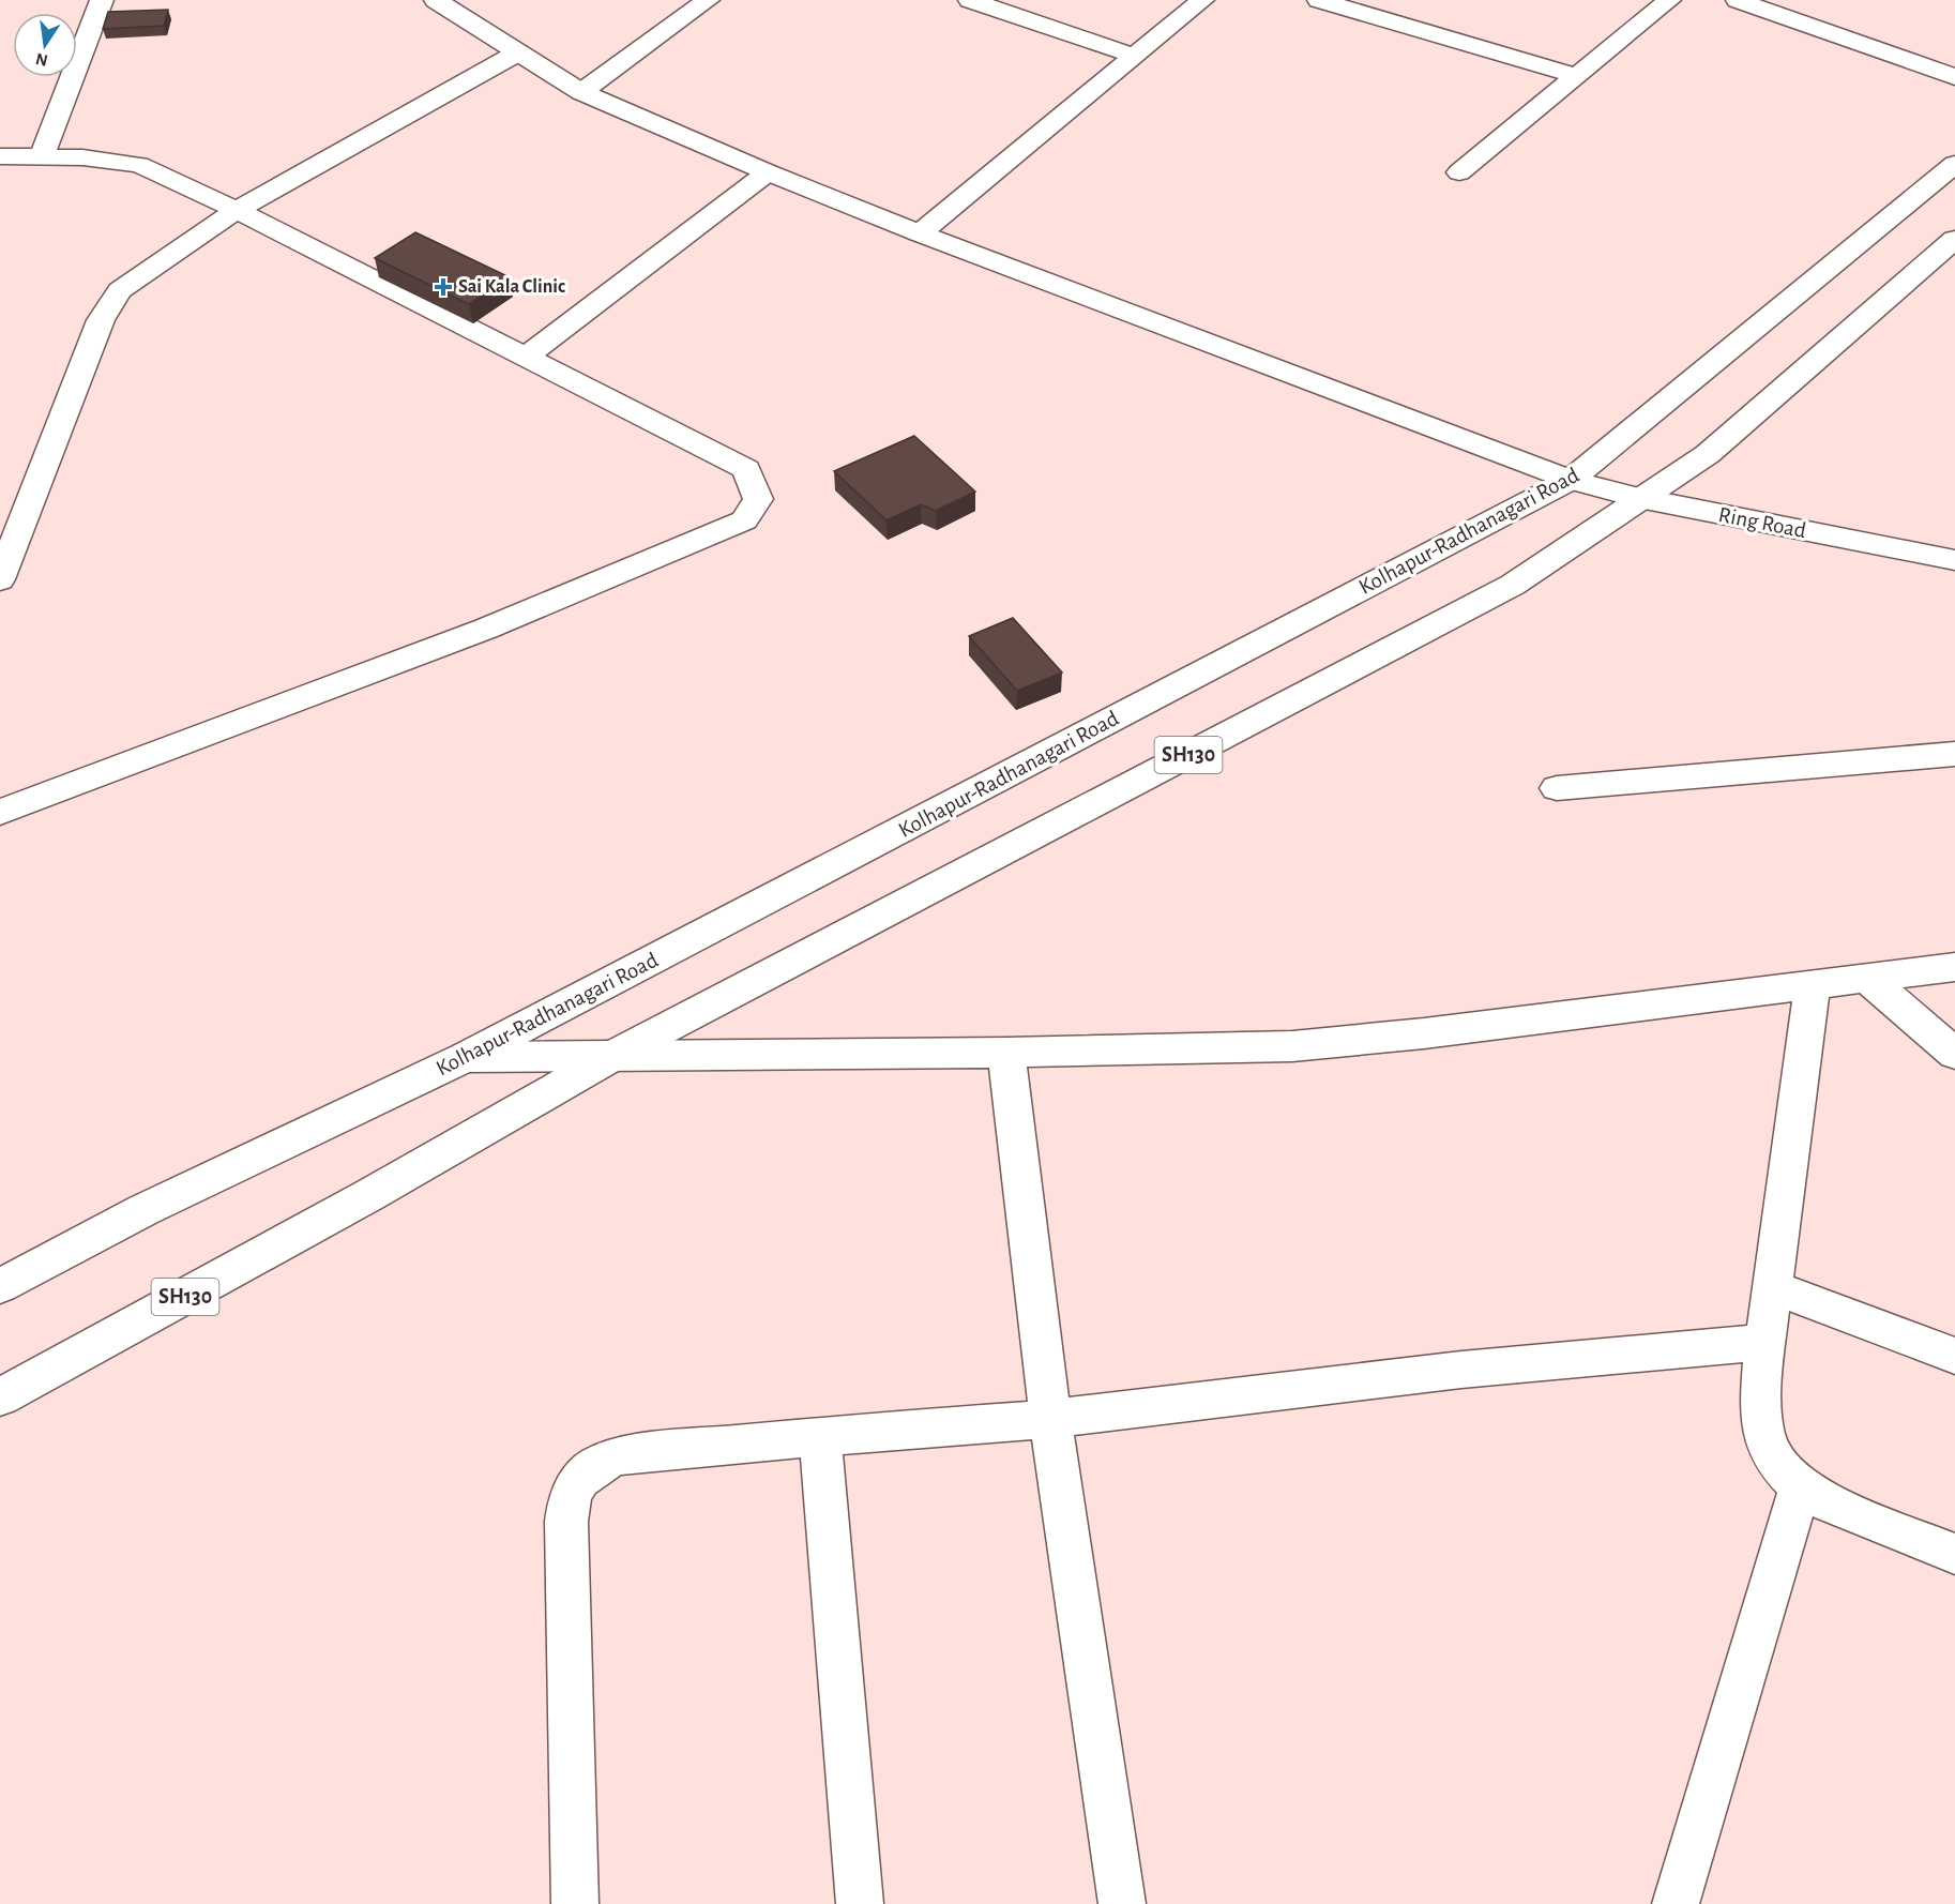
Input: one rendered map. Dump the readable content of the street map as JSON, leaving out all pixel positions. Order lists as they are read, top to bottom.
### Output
{
  "streets": {
    "street": ["Ring Road", "Kolhapur-Radhanagari Road", "SH130"]
  },
  "crossings": [
    ["Ring Road", "Kolhapur-Radhanagari Road"],
    ["Ring Road", "SH130"]
  ],
  "places": {
    "health": ["Sai Kala Clinic"]
  },
  "north": "bottom"
}
